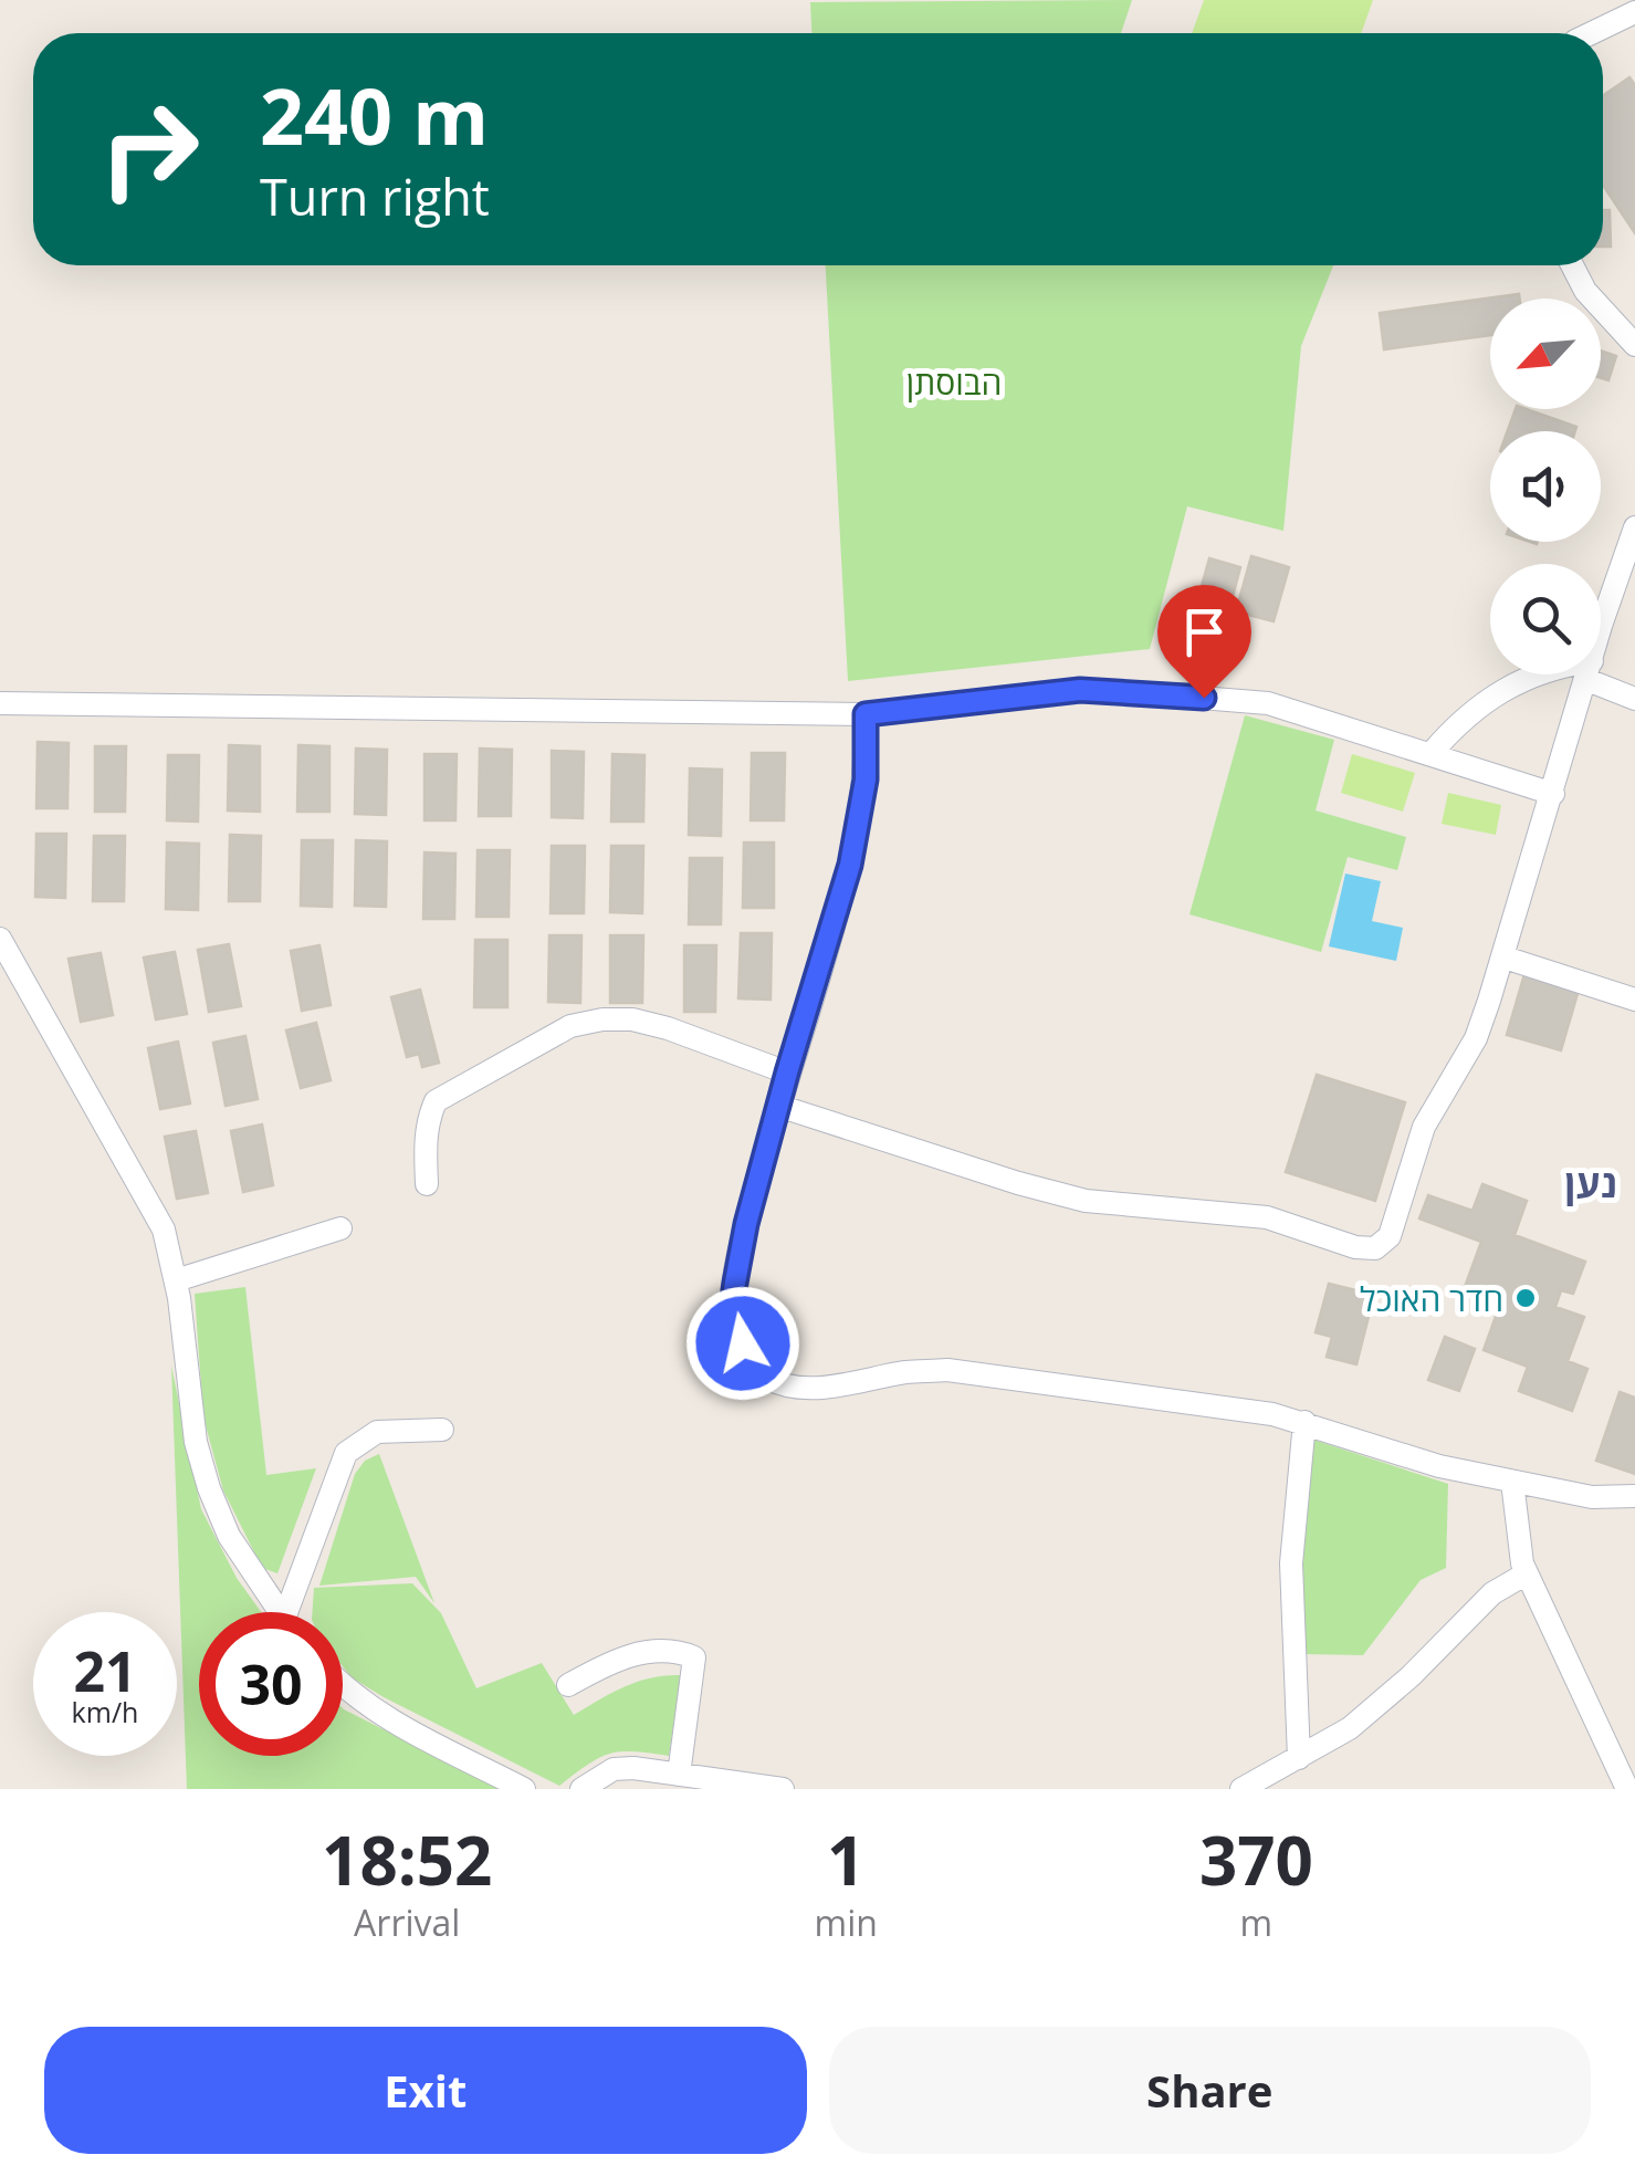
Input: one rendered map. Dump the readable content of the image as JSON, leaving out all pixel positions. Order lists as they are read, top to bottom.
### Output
{
  "districts": ["נען"],
  "parks": ["הבוסתן"],
  "places": ["חדר האוכל"],
  "north": "bottom left",
  "page": {
    "turn": ["240 m", "Turn right"],
    "speed": "21 km/h",
    "limit": "30",
    "eta": [
      "18:52",
      "Arrival",
      "1",
      "min",
      "370",
      "m"
    ],
    "buttons": ["Exit", "Share"]
  }
}
